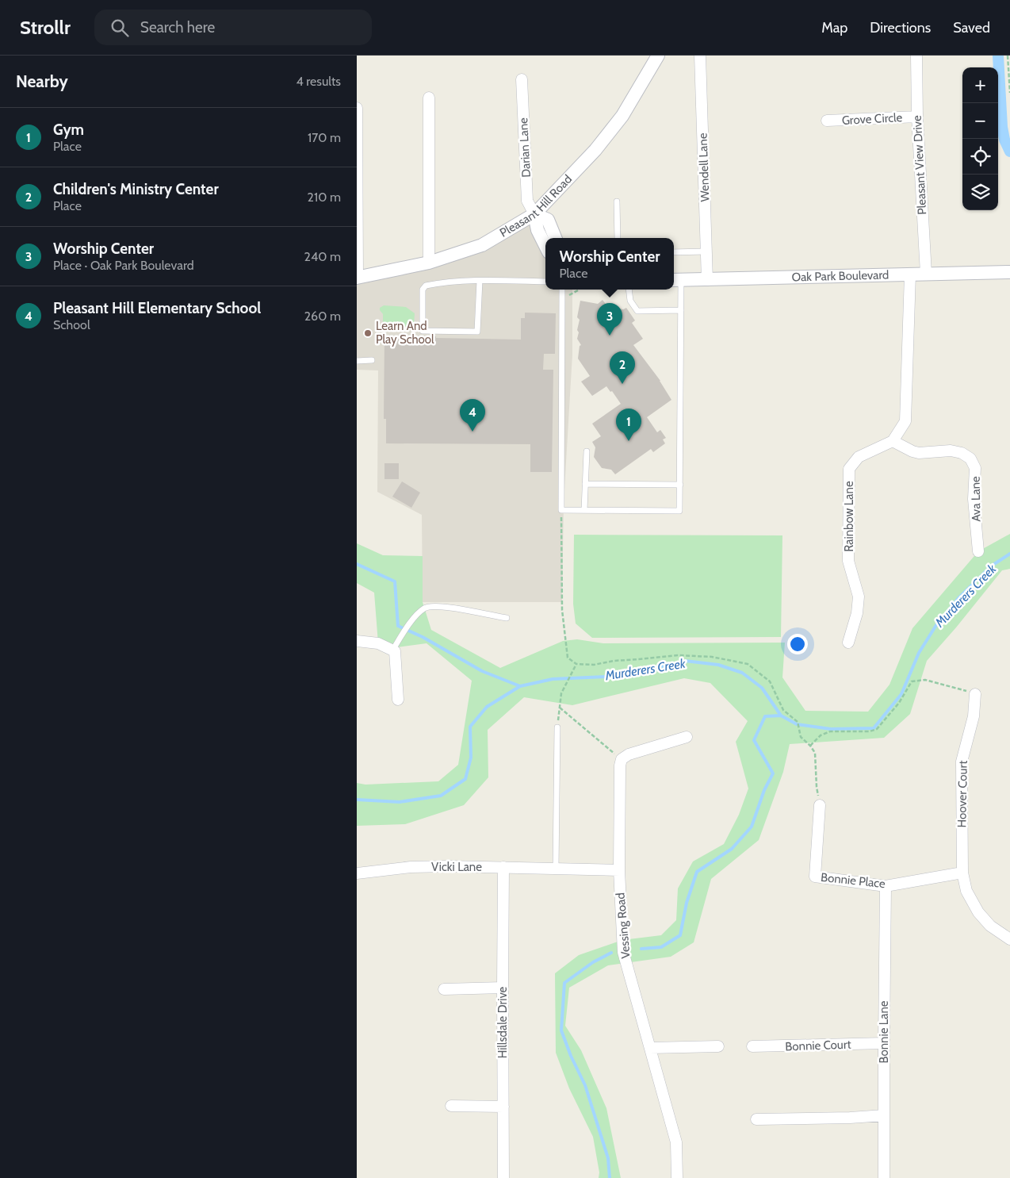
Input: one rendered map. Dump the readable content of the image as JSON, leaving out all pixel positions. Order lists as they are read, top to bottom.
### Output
{
  "streets": {
    "street": [
      "Grove Circle",
      "Darian Lane",
      "Pleasant View Drive",
      "Wendell Lane",
      "Pleasant Hill Road",
      "Oak Park Boulevard",
      "Ava Lane",
      "Rainbow Lane",
      "Hoover Court",
      "Vicki Lane",
      "Bonnie Place",
      "Vessing Road",
      "Hillsdale Drive",
      "Bonnie Lane",
      "Bonnie Court"
    ]
  },
  "crossings": [
    ["Grove Circle", "Pleasant View Drive"],
    ["Darian Lane", "Pleasant Hill Road"],
    ["Pleasant View Drive", "Oak Park Boulevard"],
    ["Wendell Lane", "Oak Park Boulevard"],
    ["Ava Lane", "Rainbow Lane"],
    ["Hoover Court", "Bonnie Place"],
    ["Vicki Lane", "Vessing Road"],
    ["Vicki Lane", "Hillsdale Drive"],
    ["Bonnie Place", "Bonnie Lane"],
    ["Bonnie Lane", "Bonnie Court"]
  ],
  "water": ["Murderers Creek"],
  "places": ["Learn And Play School"],
  "page": {
    "header": "Strollr",
    "search": "Search here",
    "nav": ["Map", "Directions", "Saved"],
    "heading": ["Nearby", "4 results"],
    "map_buttons": ["+", "−"],
    "list": [
      {
        "mark": "1",
        "name": "Gym",
        "note": "Place",
        "value": "170 m"
      },
      {
        "mark": "2",
        "name": "Children's Ministry Center",
        "note": "Place",
        "value": "210 m"
      },
      {
        "mark": "3",
        "name": "Worship Center",
        "note": "Place · Oak Park Boulevard",
        "value": "240 m"
      },
      {
        "mark": "4",
        "name": "Pleasant Hill Elementary School",
        "note": "School",
        "value": "260 m"
      }
    ],
    "popup": ["Worship Center", "Place"],
    "pins": [
      "3",
      "2",
      "4",
      "1"
    ]
  }
}
